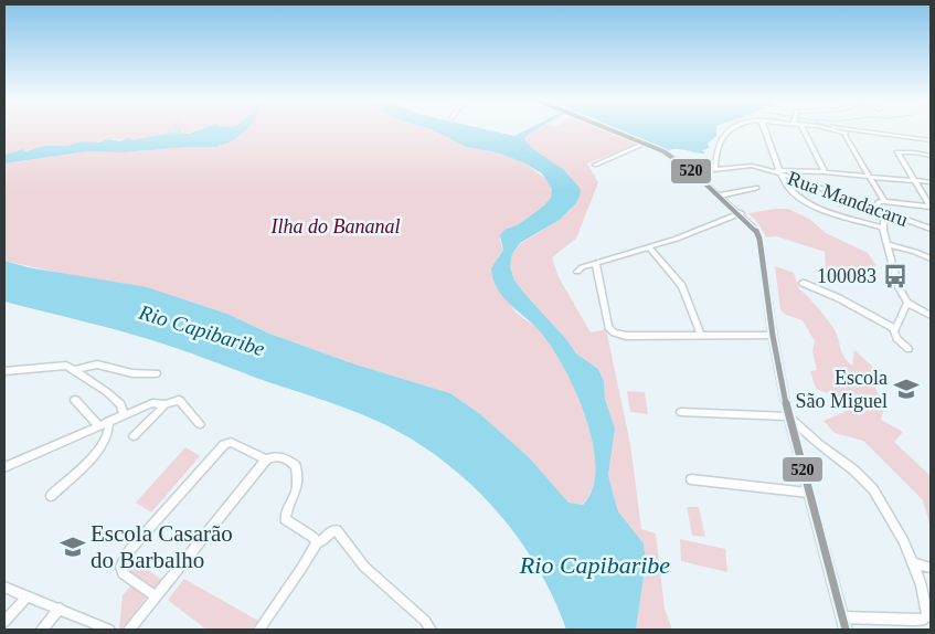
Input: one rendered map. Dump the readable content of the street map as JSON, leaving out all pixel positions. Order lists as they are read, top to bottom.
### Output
{
  "streets": {
    "street": ["Rua Mandacaru"]
  },
  "water": ["Rio Capibaribe"],
  "parks": ["Ilha do Bananal"],
  "places": {
    "bus stop": ["100083"],
    "school or university": ["Escola São Miguel", "Escola Casarão do Barbalho"]
  },
  "lines": ["transit line 520"]
}
